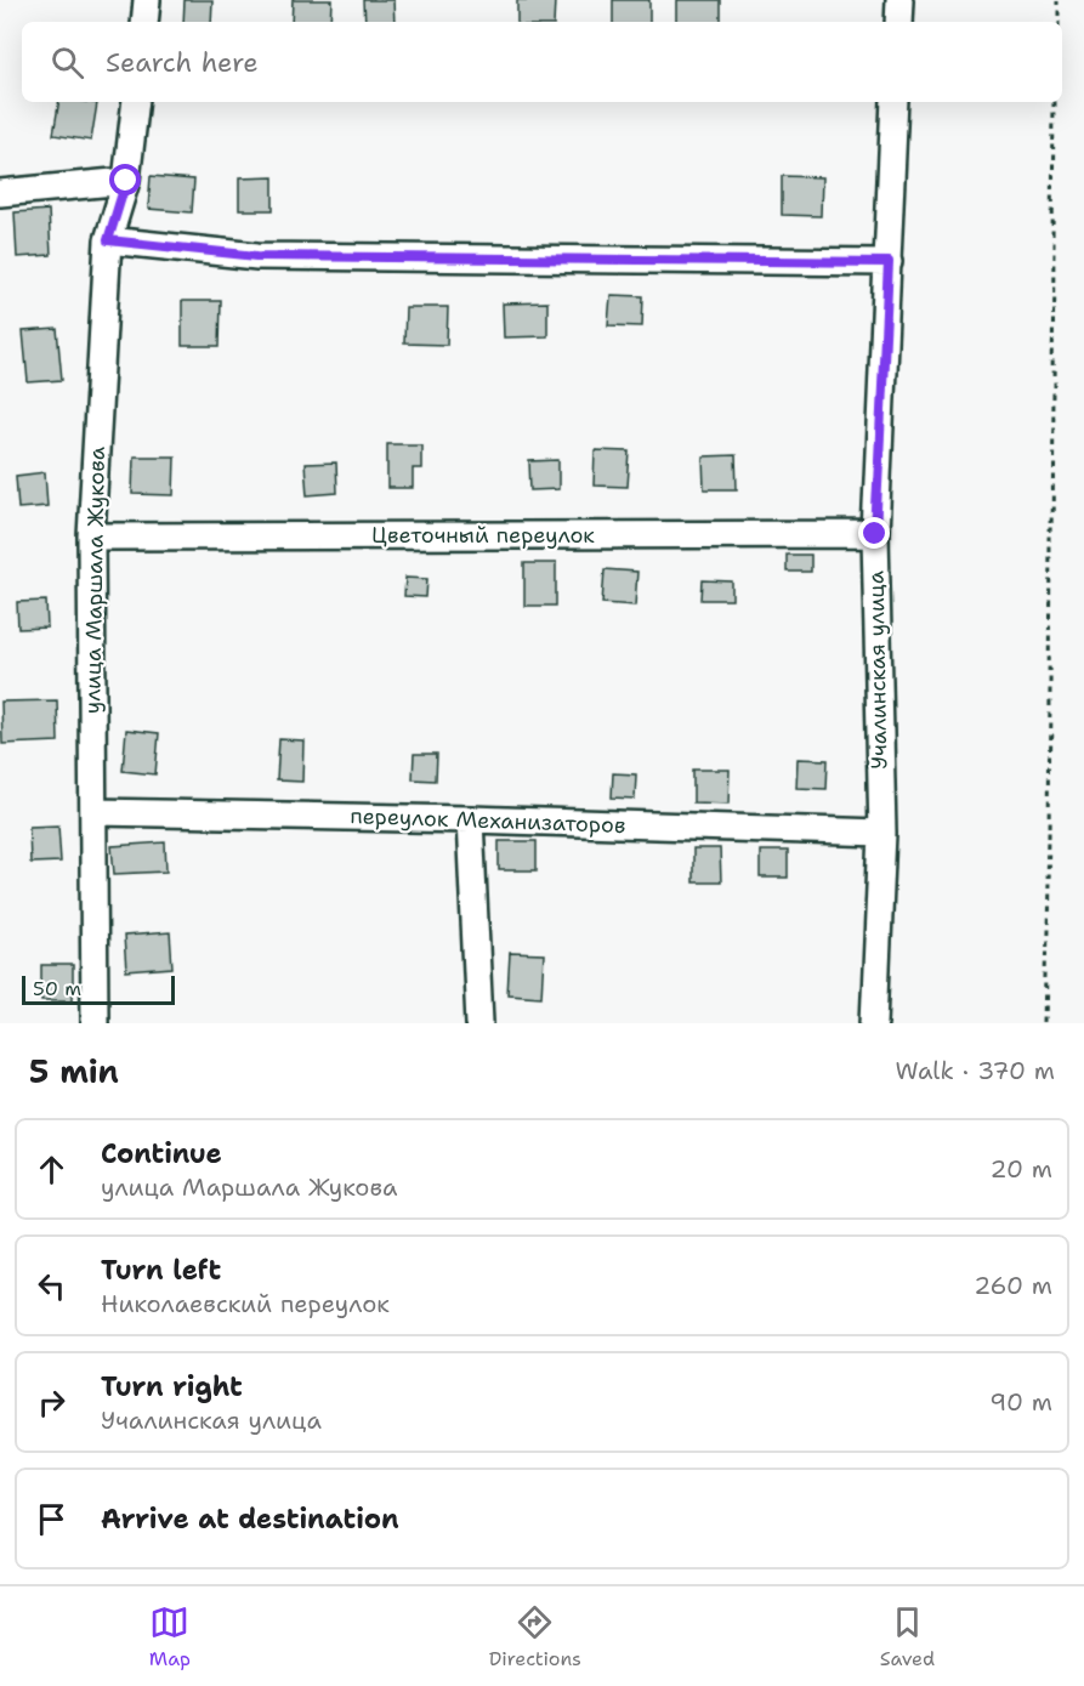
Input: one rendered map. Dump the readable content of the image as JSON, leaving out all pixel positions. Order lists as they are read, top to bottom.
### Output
{
  "streets": {
    "street": [
      "Цветочный переулок",
      "улица Маршала Жукова",
      "Учалинская улица",
      "переулок Механизаторов"
    ]
  },
  "crossings": [
    ["Цветочный переулок", "улица Маршала Жукова"],
    ["Цветочный переулок", "Учалинская улица"],
    ["улица Маршала Жукова", "переулок Механизаторов"],
    ["Учалинская улица", "переулок Механизаторов"]
  ],
  "scale_bar": "50 m",
  "page": {
    "search": "Search here",
    "scale": "50 m",
    "heading": ["5 min", "Walk · 370 m"],
    "list": [
      ["Continue", "улица Маршала Жукова", "20 m"],
      ["Turn left", "Николаевский переулок", "260 m"],
      ["Turn right", "Учалинская улица", "90 m"],
      "Arrive at destination"
    ],
    "nav": ["Map", "Directions", "Saved"]
  }
}
